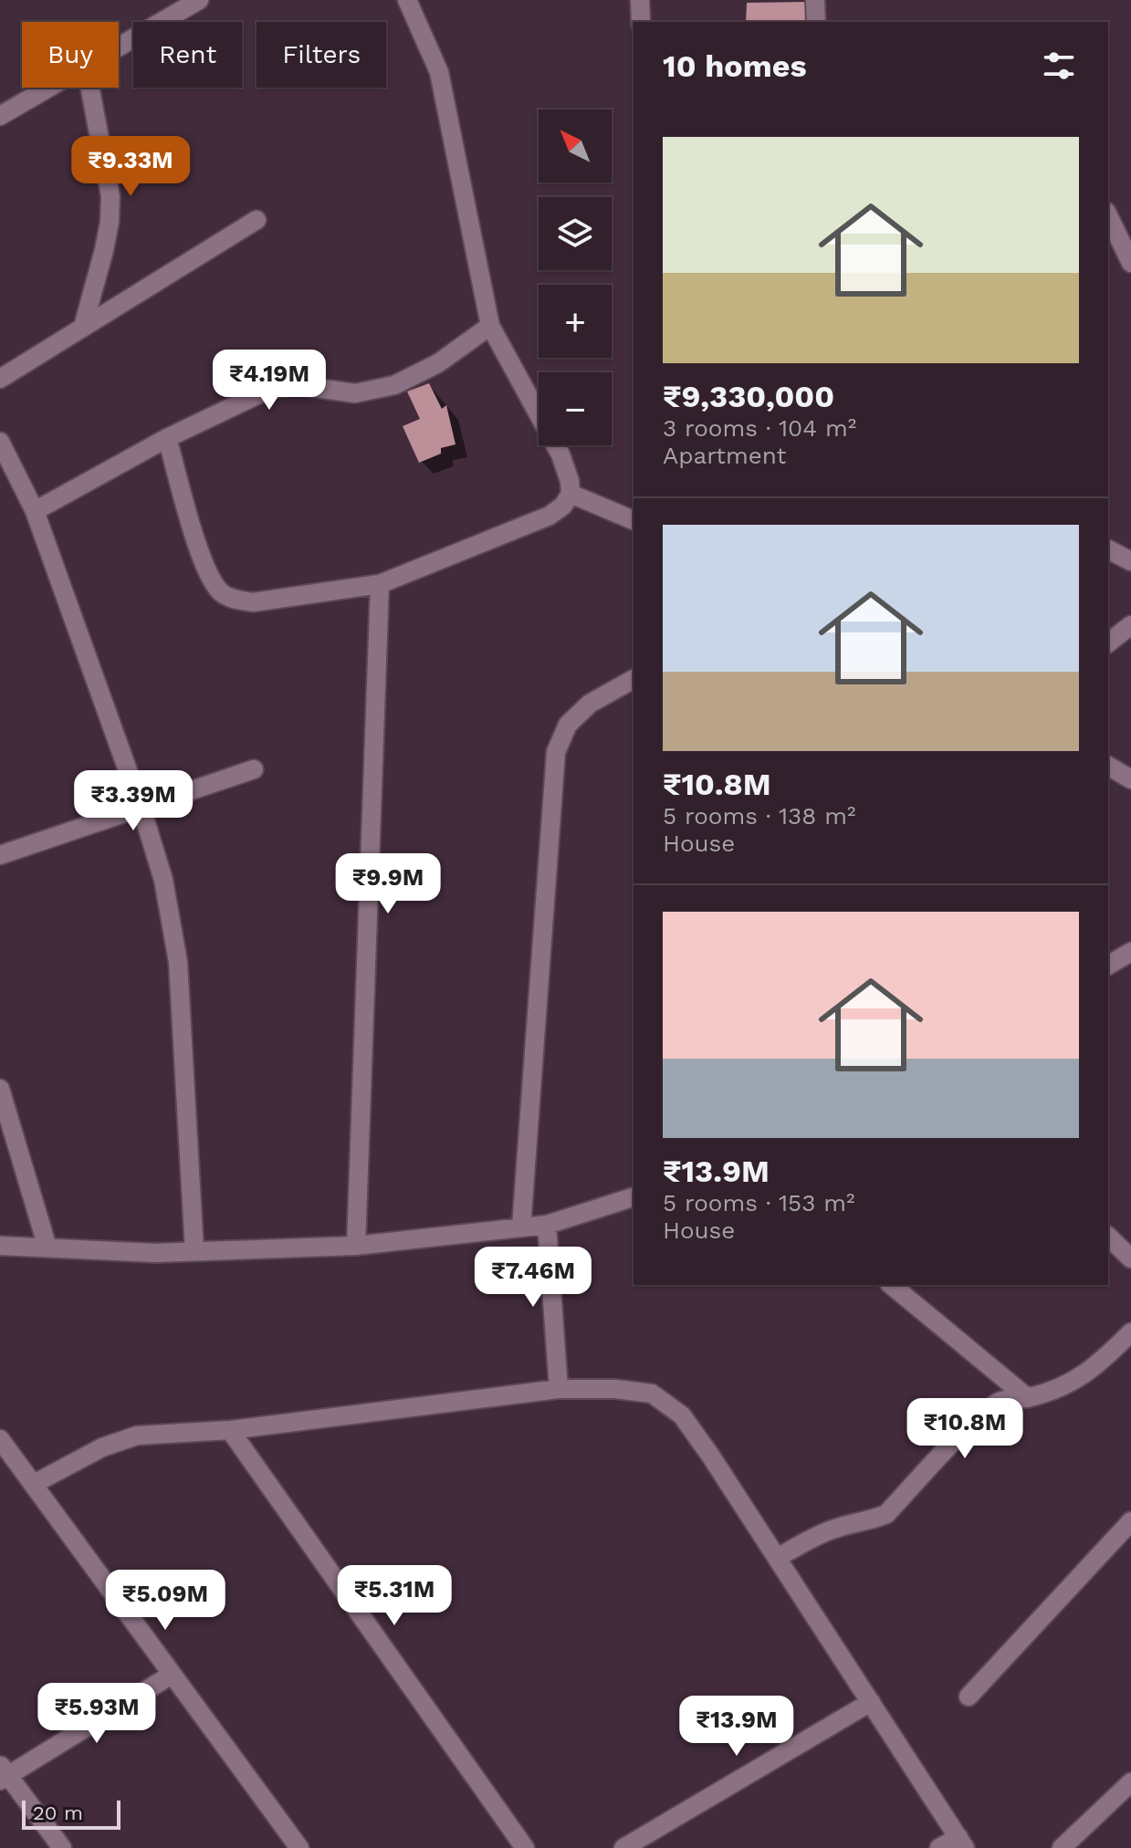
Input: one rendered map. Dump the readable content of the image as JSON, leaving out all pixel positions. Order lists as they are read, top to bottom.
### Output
{
  "scale_bar": "20 m",
  "north": "top left",
  "page": {
    "chip": ["Buy", "Rent", "Filters"],
    "heading": "10 homes",
    "map_buttons": ["+", "−"],
    "list": [
      {
        "name": "₹9,330,000",
        "note": "3 rooms · 104 m² · Apartment"
      },
      {
        "name": "₹10.8M",
        "note": "5 rooms · 138 m² · House"
      },
      {
        "name": "₹13.9M",
        "note": "5 rooms · 153 m² · House"
      }
    ],
    "price": [
      "₹9.33M",
      "₹4.19M",
      "₹3.39M",
      "₹9.9M",
      "₹7.46M",
      "₹10.8M",
      "₹5.31M",
      "₹5.09M",
      "₹5.93M",
      "₹13.9M"
    ],
    "scale": "20 m"
  }
}
